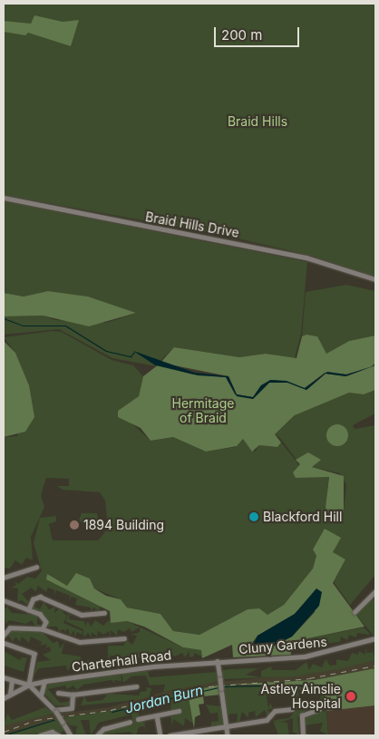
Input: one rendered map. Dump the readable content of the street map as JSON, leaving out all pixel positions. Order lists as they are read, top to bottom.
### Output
{
  "streets": {
    "street": ["Braid Hills Drive", "Cluny Gardens", "Charterhall Road"]
  },
  "crossings": [
    ["Cluny Gardens", "Charterhall Road"]
  ],
  "water": ["Jordan Burn"],
  "parks": ["Braid Hills", "Hermitage of Braid"],
  "places": ["Blackford Hill", "1894 Building", "Astley Ainslie Hospital"],
  "scale_bar": "200 m"
}
